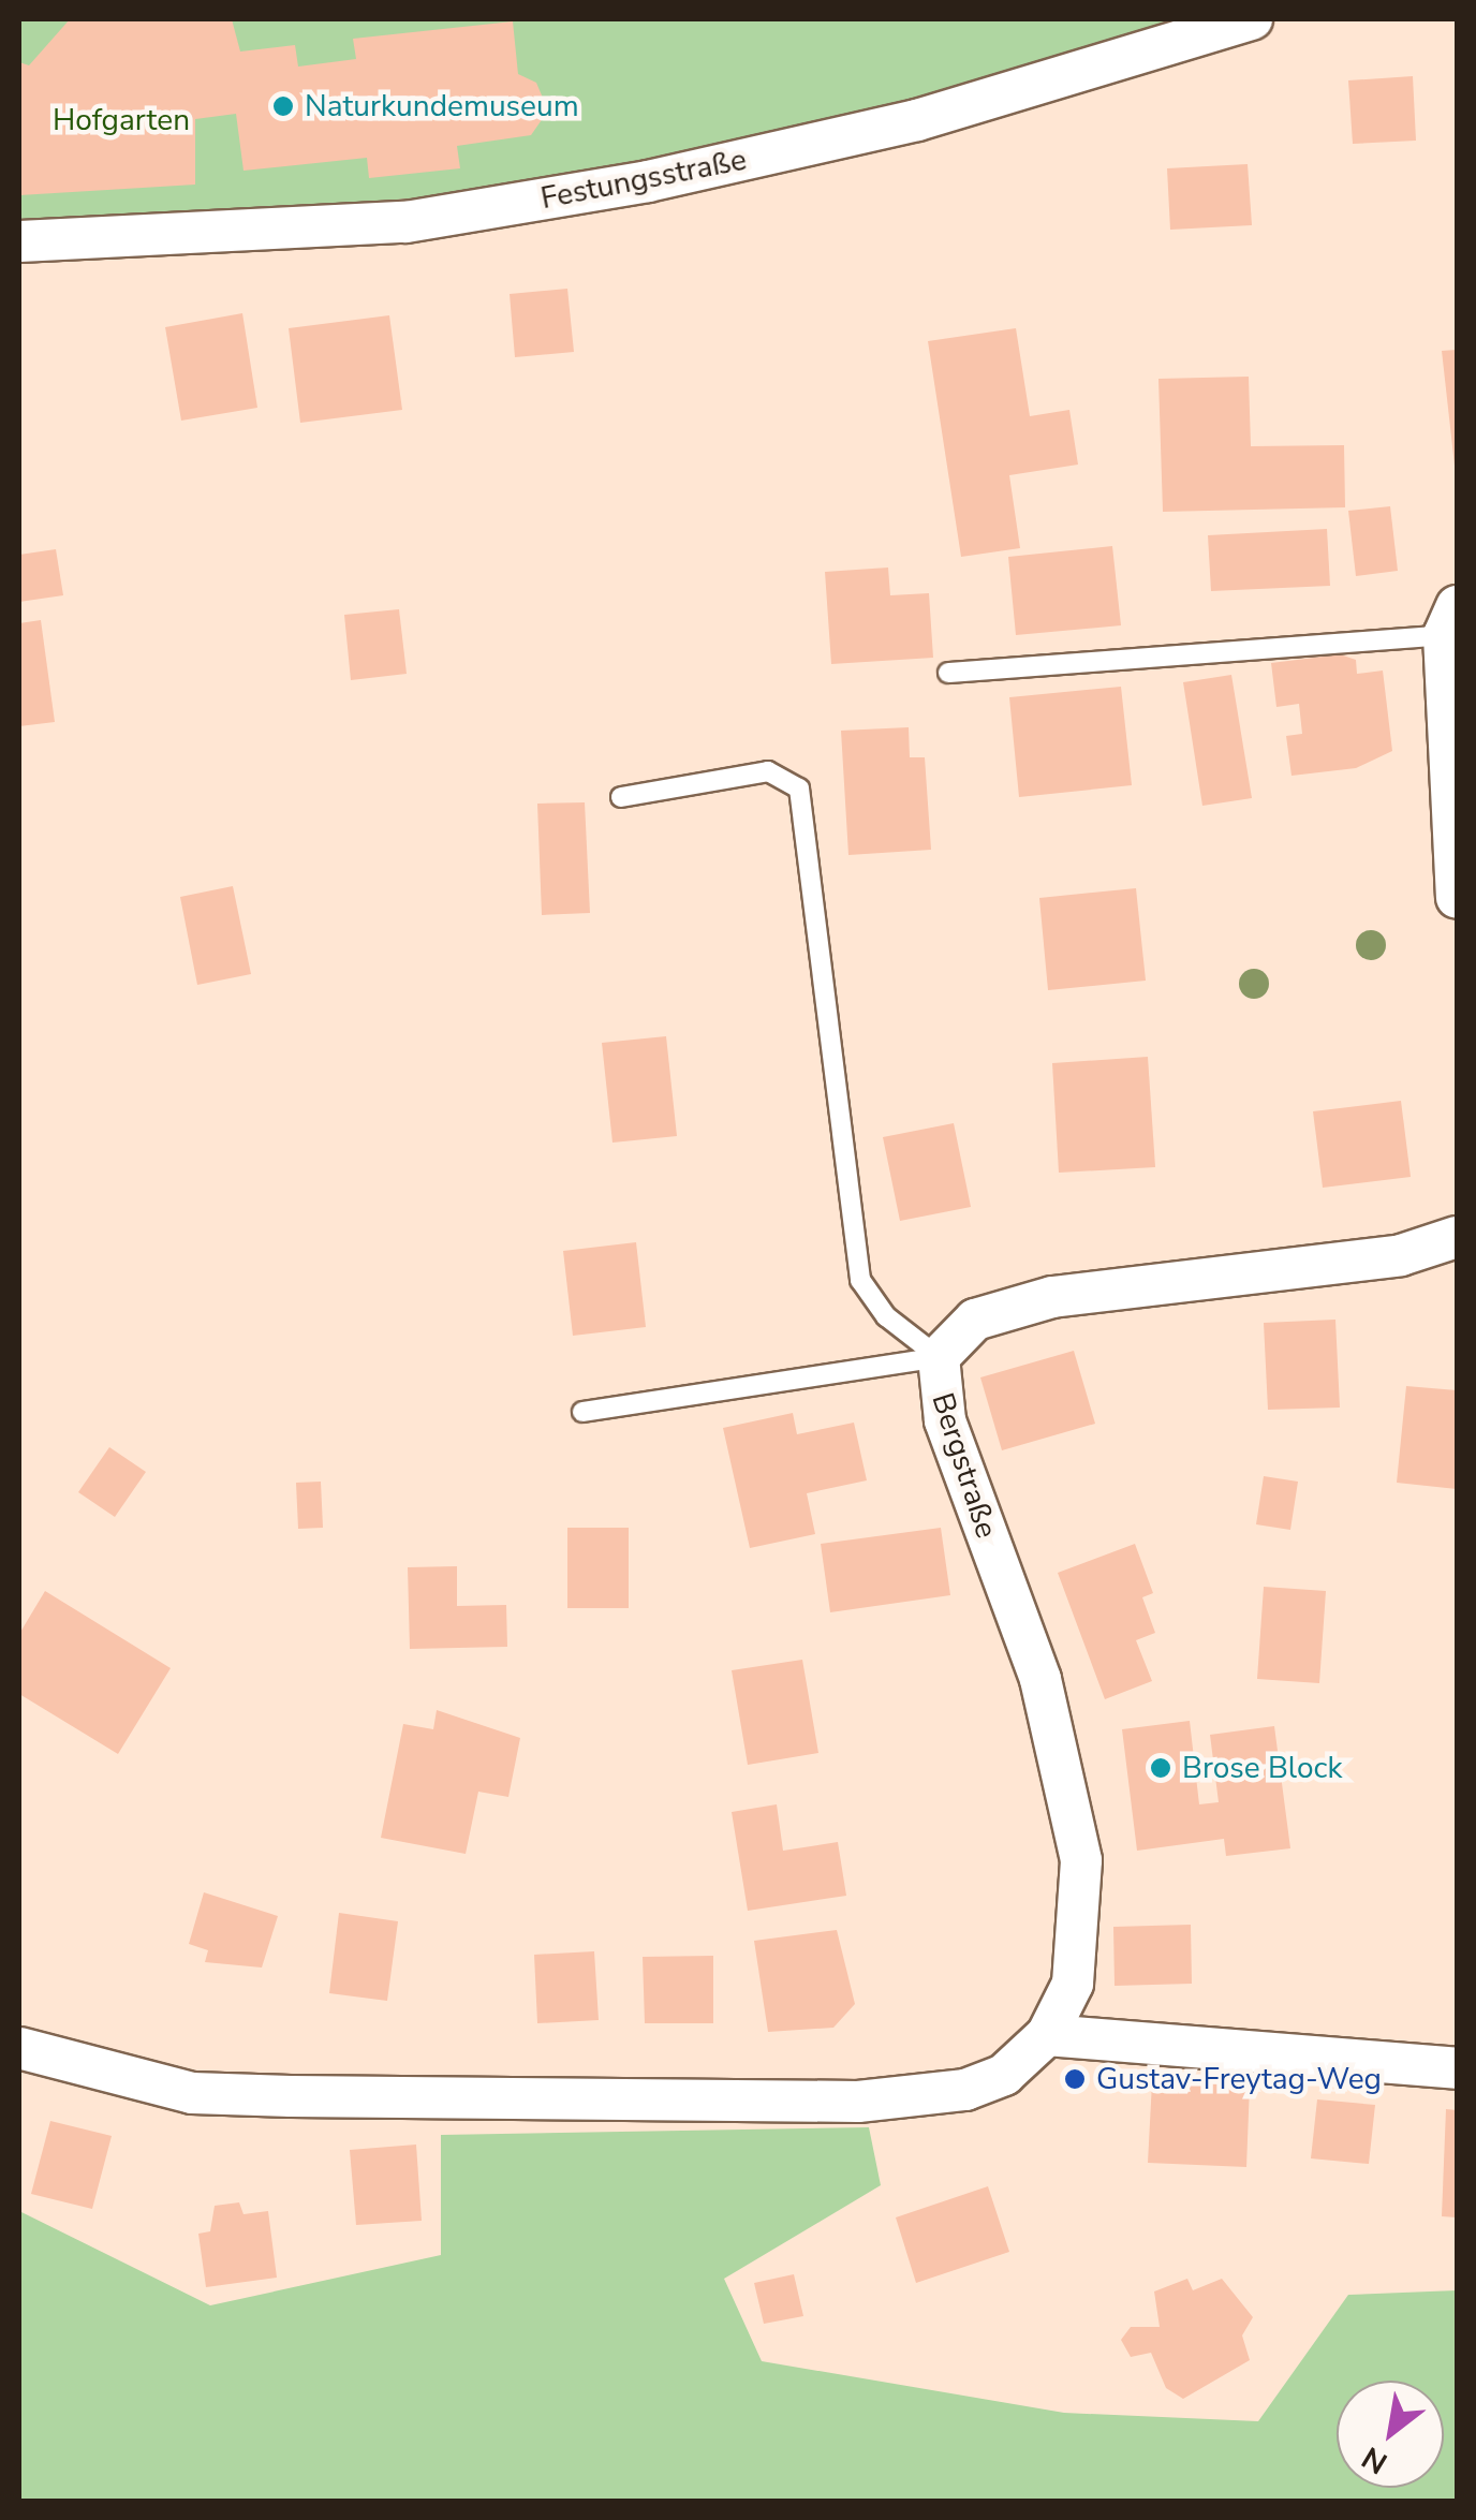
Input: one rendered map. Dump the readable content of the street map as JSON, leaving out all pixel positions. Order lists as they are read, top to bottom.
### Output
{
  "streets": {
    "street": ["Festungsstraße", "Bergstraße"]
  },
  "parks": ["Hofgarten"],
  "places": ["Naturkundemuseum", "Brose Block", "Gustav-Freytag-Weg"],
  "north": "bottom left"
}
